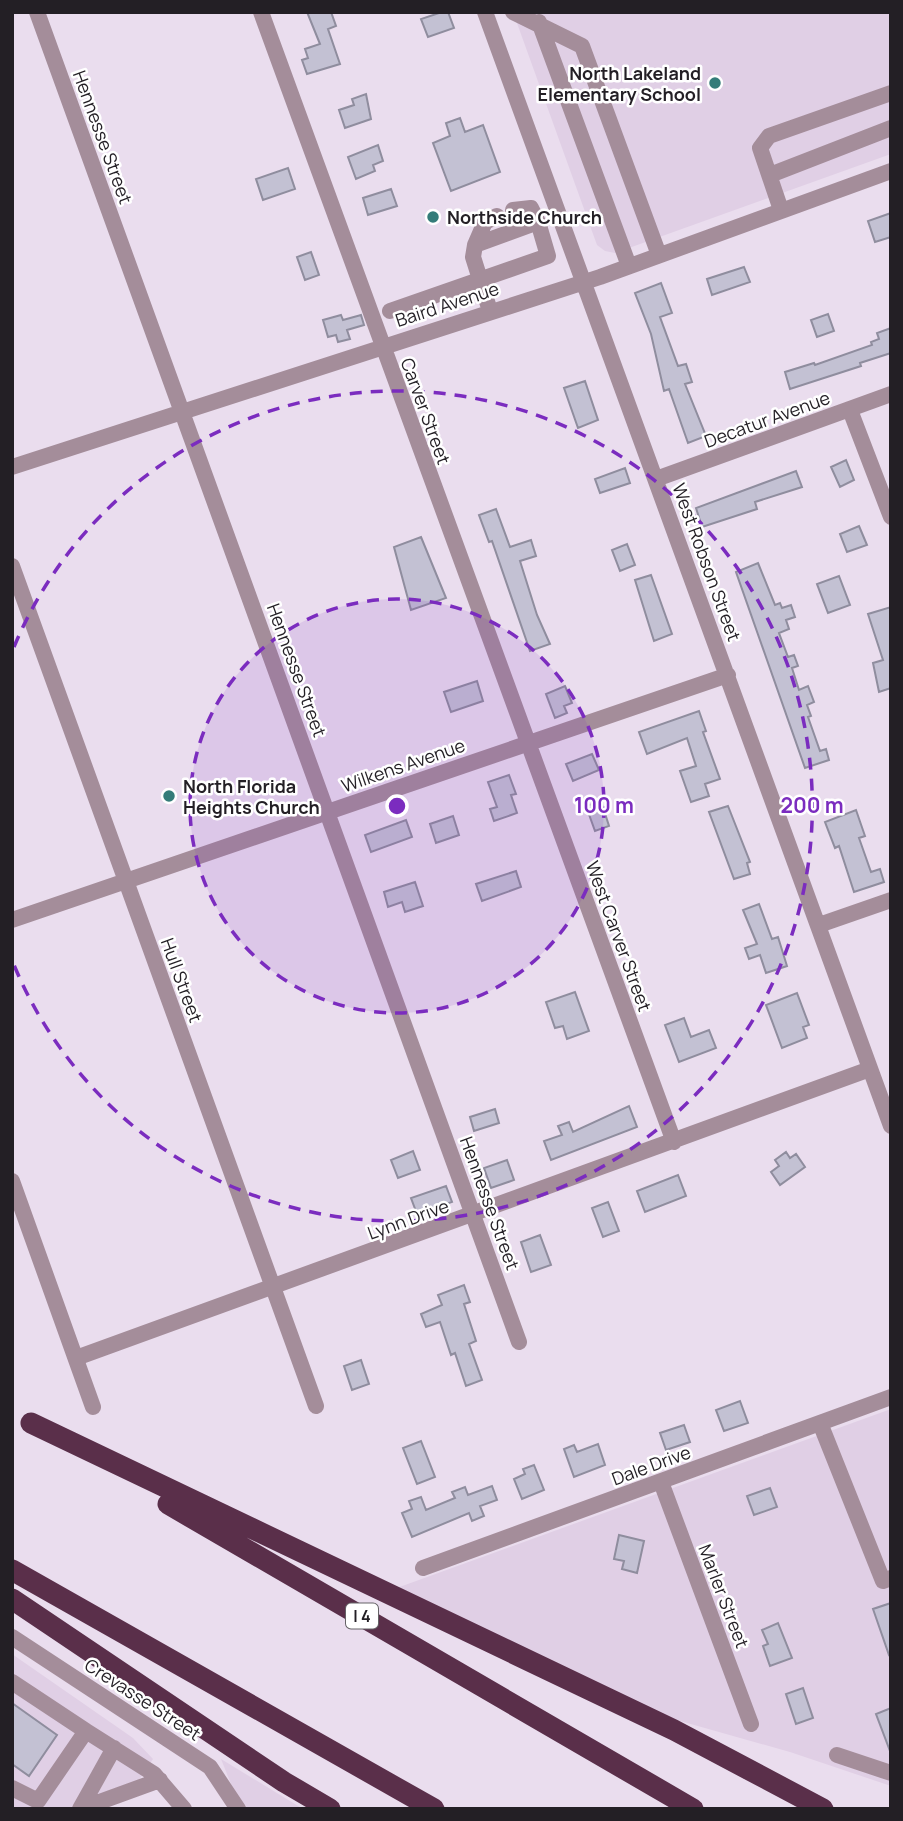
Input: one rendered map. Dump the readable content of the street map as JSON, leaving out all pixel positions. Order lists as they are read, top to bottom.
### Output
{
  "streets": {
    "highway": ["I 4"],
    "street": [
      "Hennesse Street",
      "Baird Avenue",
      "Carver Street",
      "Decatur Avenue",
      "West Robson Street",
      "Wilkens Avenue",
      "West Carver Street",
      "Hull Street",
      "Lynn Drive",
      "Dale Drive",
      "Marler Street",
      "Crevasse Street"
    ]
  },
  "crossings": [
    ["Hennesse Street", "Baird Avenue"],
    ["Hennesse Street", "Wilkens Avenue"],
    ["Hennesse Street", "Lynn Drive"],
    ["Baird Avenue", "Carver Street"],
    ["Baird Avenue", "West Robson Street"],
    ["Carver Street", "Wilkens Avenue"],
    ["Carver Street", "West Carver Street"],
    ["Decatur Avenue", "West Robson Street"],
    ["West Robson Street", "Wilkens Avenue"],
    ["West Robson Street", "Lynn Drive"],
    ["Wilkens Avenue", "West Carver Street"],
    ["Wilkens Avenue", "Hull Street"],
    ["West Carver Street", "Lynn Drive"],
    ["Hull Street", "Lynn Drive"],
    ["Dale Drive", "Marler Street"]
  ],
  "places": ["North Lakeland Elementary School", "Northside Church", "North Florida Heights Church"],
  "rings": ["100 m", "200 m"]
}
